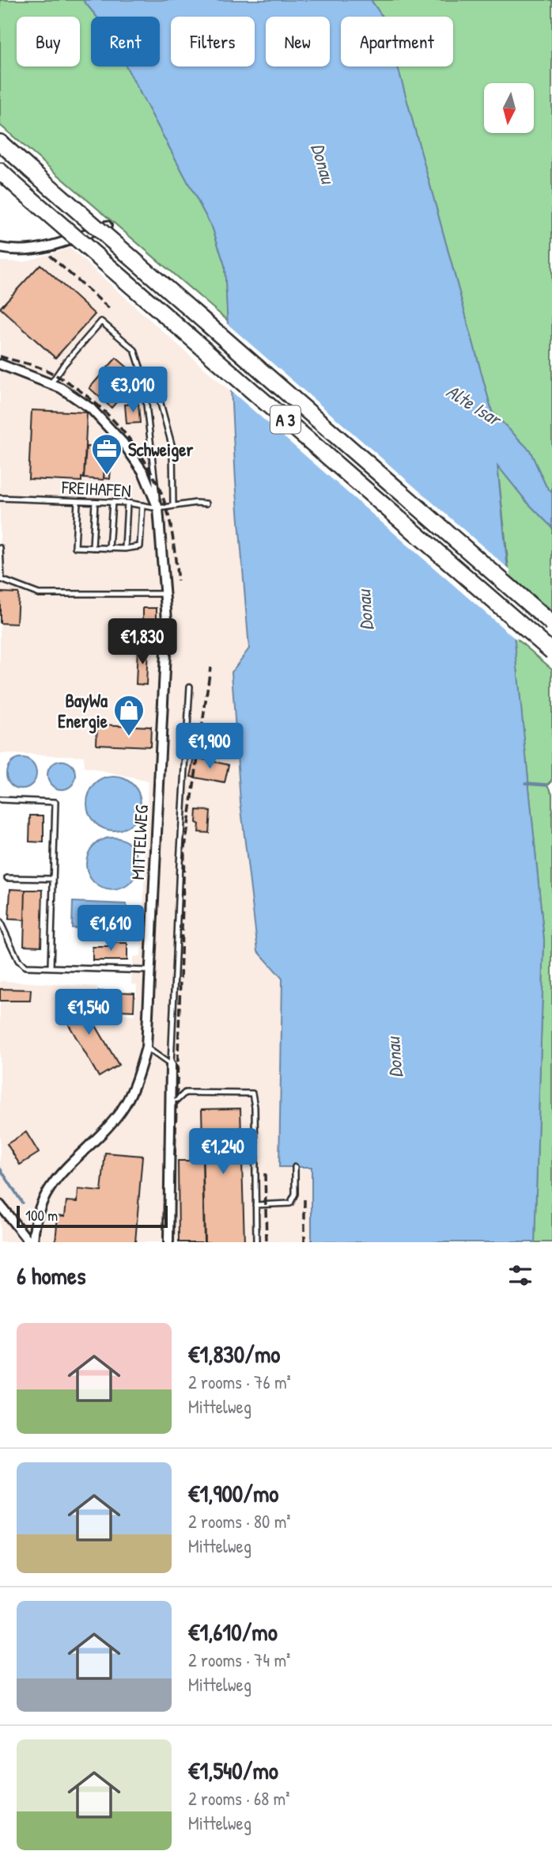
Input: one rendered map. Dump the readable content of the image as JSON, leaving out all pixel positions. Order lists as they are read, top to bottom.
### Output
{
  "streets": {
    "highway": ["A 3"],
    "street": ["MITTELWEG"],
    "lane": ["FREIHAFEN"]
  },
  "crossings": [
    ["FREIHAFEN", "MITTELWEG"]
  ],
  "water": ["Donau", "Alte Isar"],
  "places": {
    "office": ["Schweiger"],
    "shop": ["BayWa Energie"]
  },
  "scale_bar": "100 m",
  "north": "bottom",
  "page": {
    "chip": [
      "Buy",
      "Rent",
      "Filters",
      "New",
      "Apartment"
    ],
    "price": [
      "€3,010",
      "€1,830",
      "€1,900",
      "€1,610",
      "€1,540",
      "€1,240"
    ],
    "scale": "100 m",
    "heading": "6 homes",
    "list": [
      {
        "name": "€1,830/mo",
        "note": "2 rooms · 76 m² · Mittelweg"
      },
      {
        "name": "€1,900/mo",
        "note": "2 rooms · 80 m² · Mittelweg"
      },
      {
        "name": "€1,610/mo",
        "note": "2 rooms · 74 m² · Mittelweg"
      },
      {
        "name": "€1,540/mo",
        "note": "2 rooms · 68 m² · Mittelweg"
      }
    ]
  }
}
